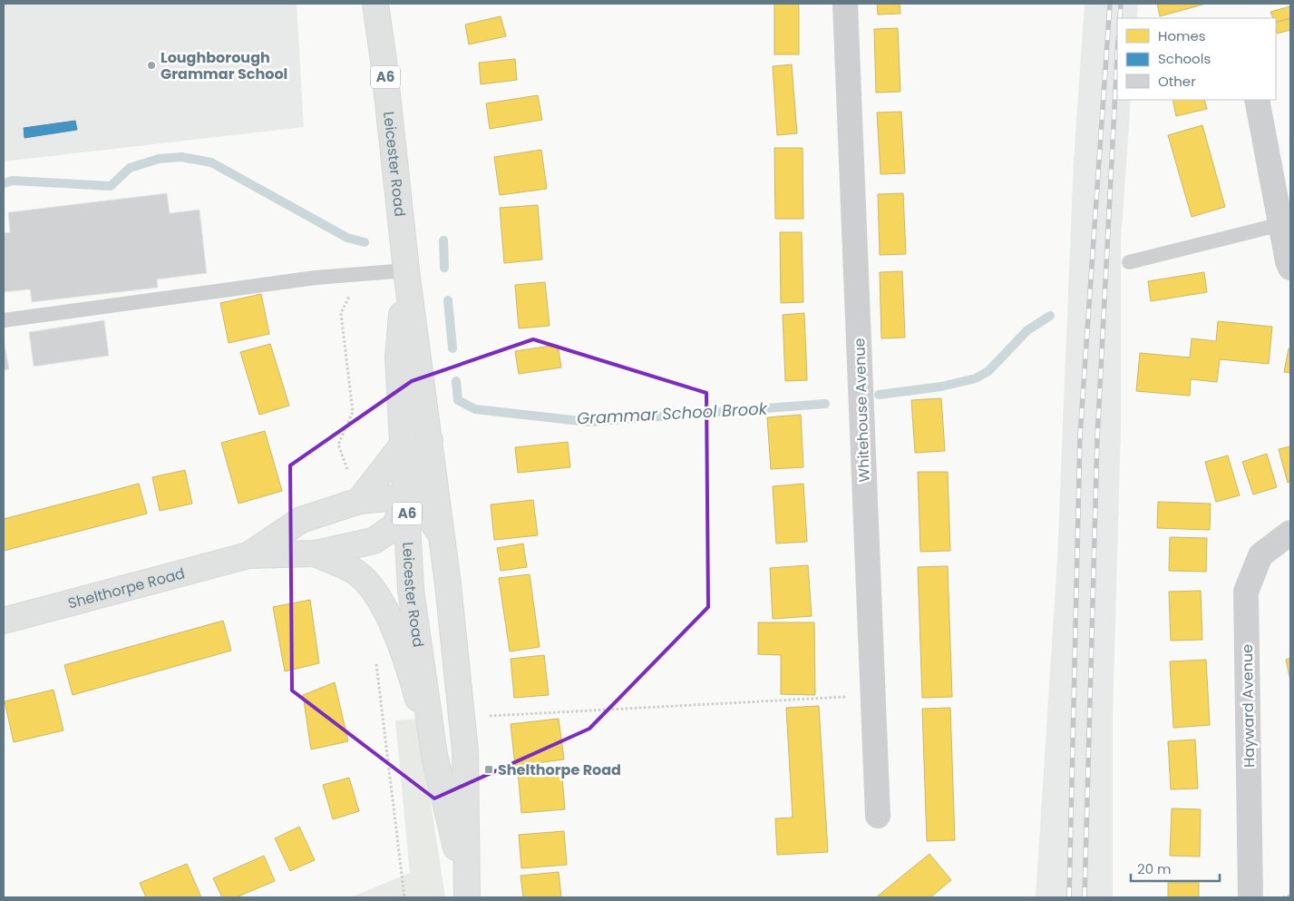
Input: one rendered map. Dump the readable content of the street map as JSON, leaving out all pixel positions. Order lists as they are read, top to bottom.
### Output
{
  "streets": {
    "main road": ["A6", "Leicester Road", "Shelthorpe Road"],
    "street": ["Whitehouse Avenue", "Hayward Avenue"]
  },
  "crossings": [
    ["Leicester Road", "Shelthorpe Road"]
  ],
  "water": ["Grammar School Brook"],
  "places": {
    "other": ["Loughborough Grammar School"],
    "transit": ["Shelthorpe Road"]
  },
  "legend": ["Homes", "Schools", "Other"],
  "scale_bar": "20 m"
}
